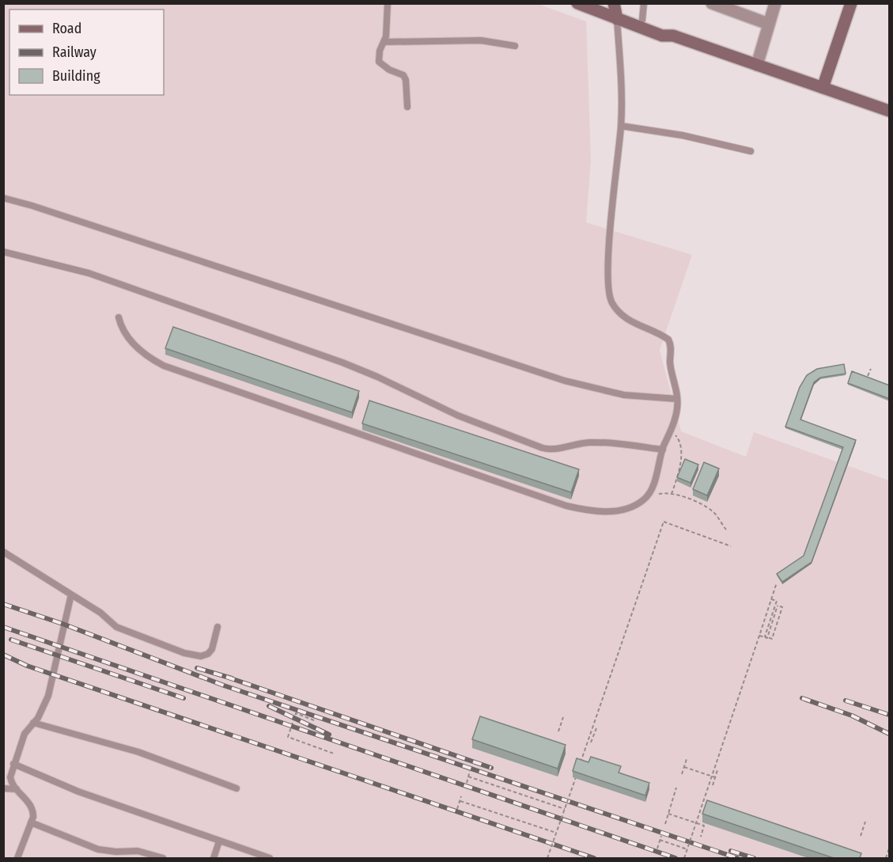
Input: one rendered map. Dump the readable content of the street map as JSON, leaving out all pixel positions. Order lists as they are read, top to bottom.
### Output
{
  "legend": ["Road", "Railway", "Building"]
}
